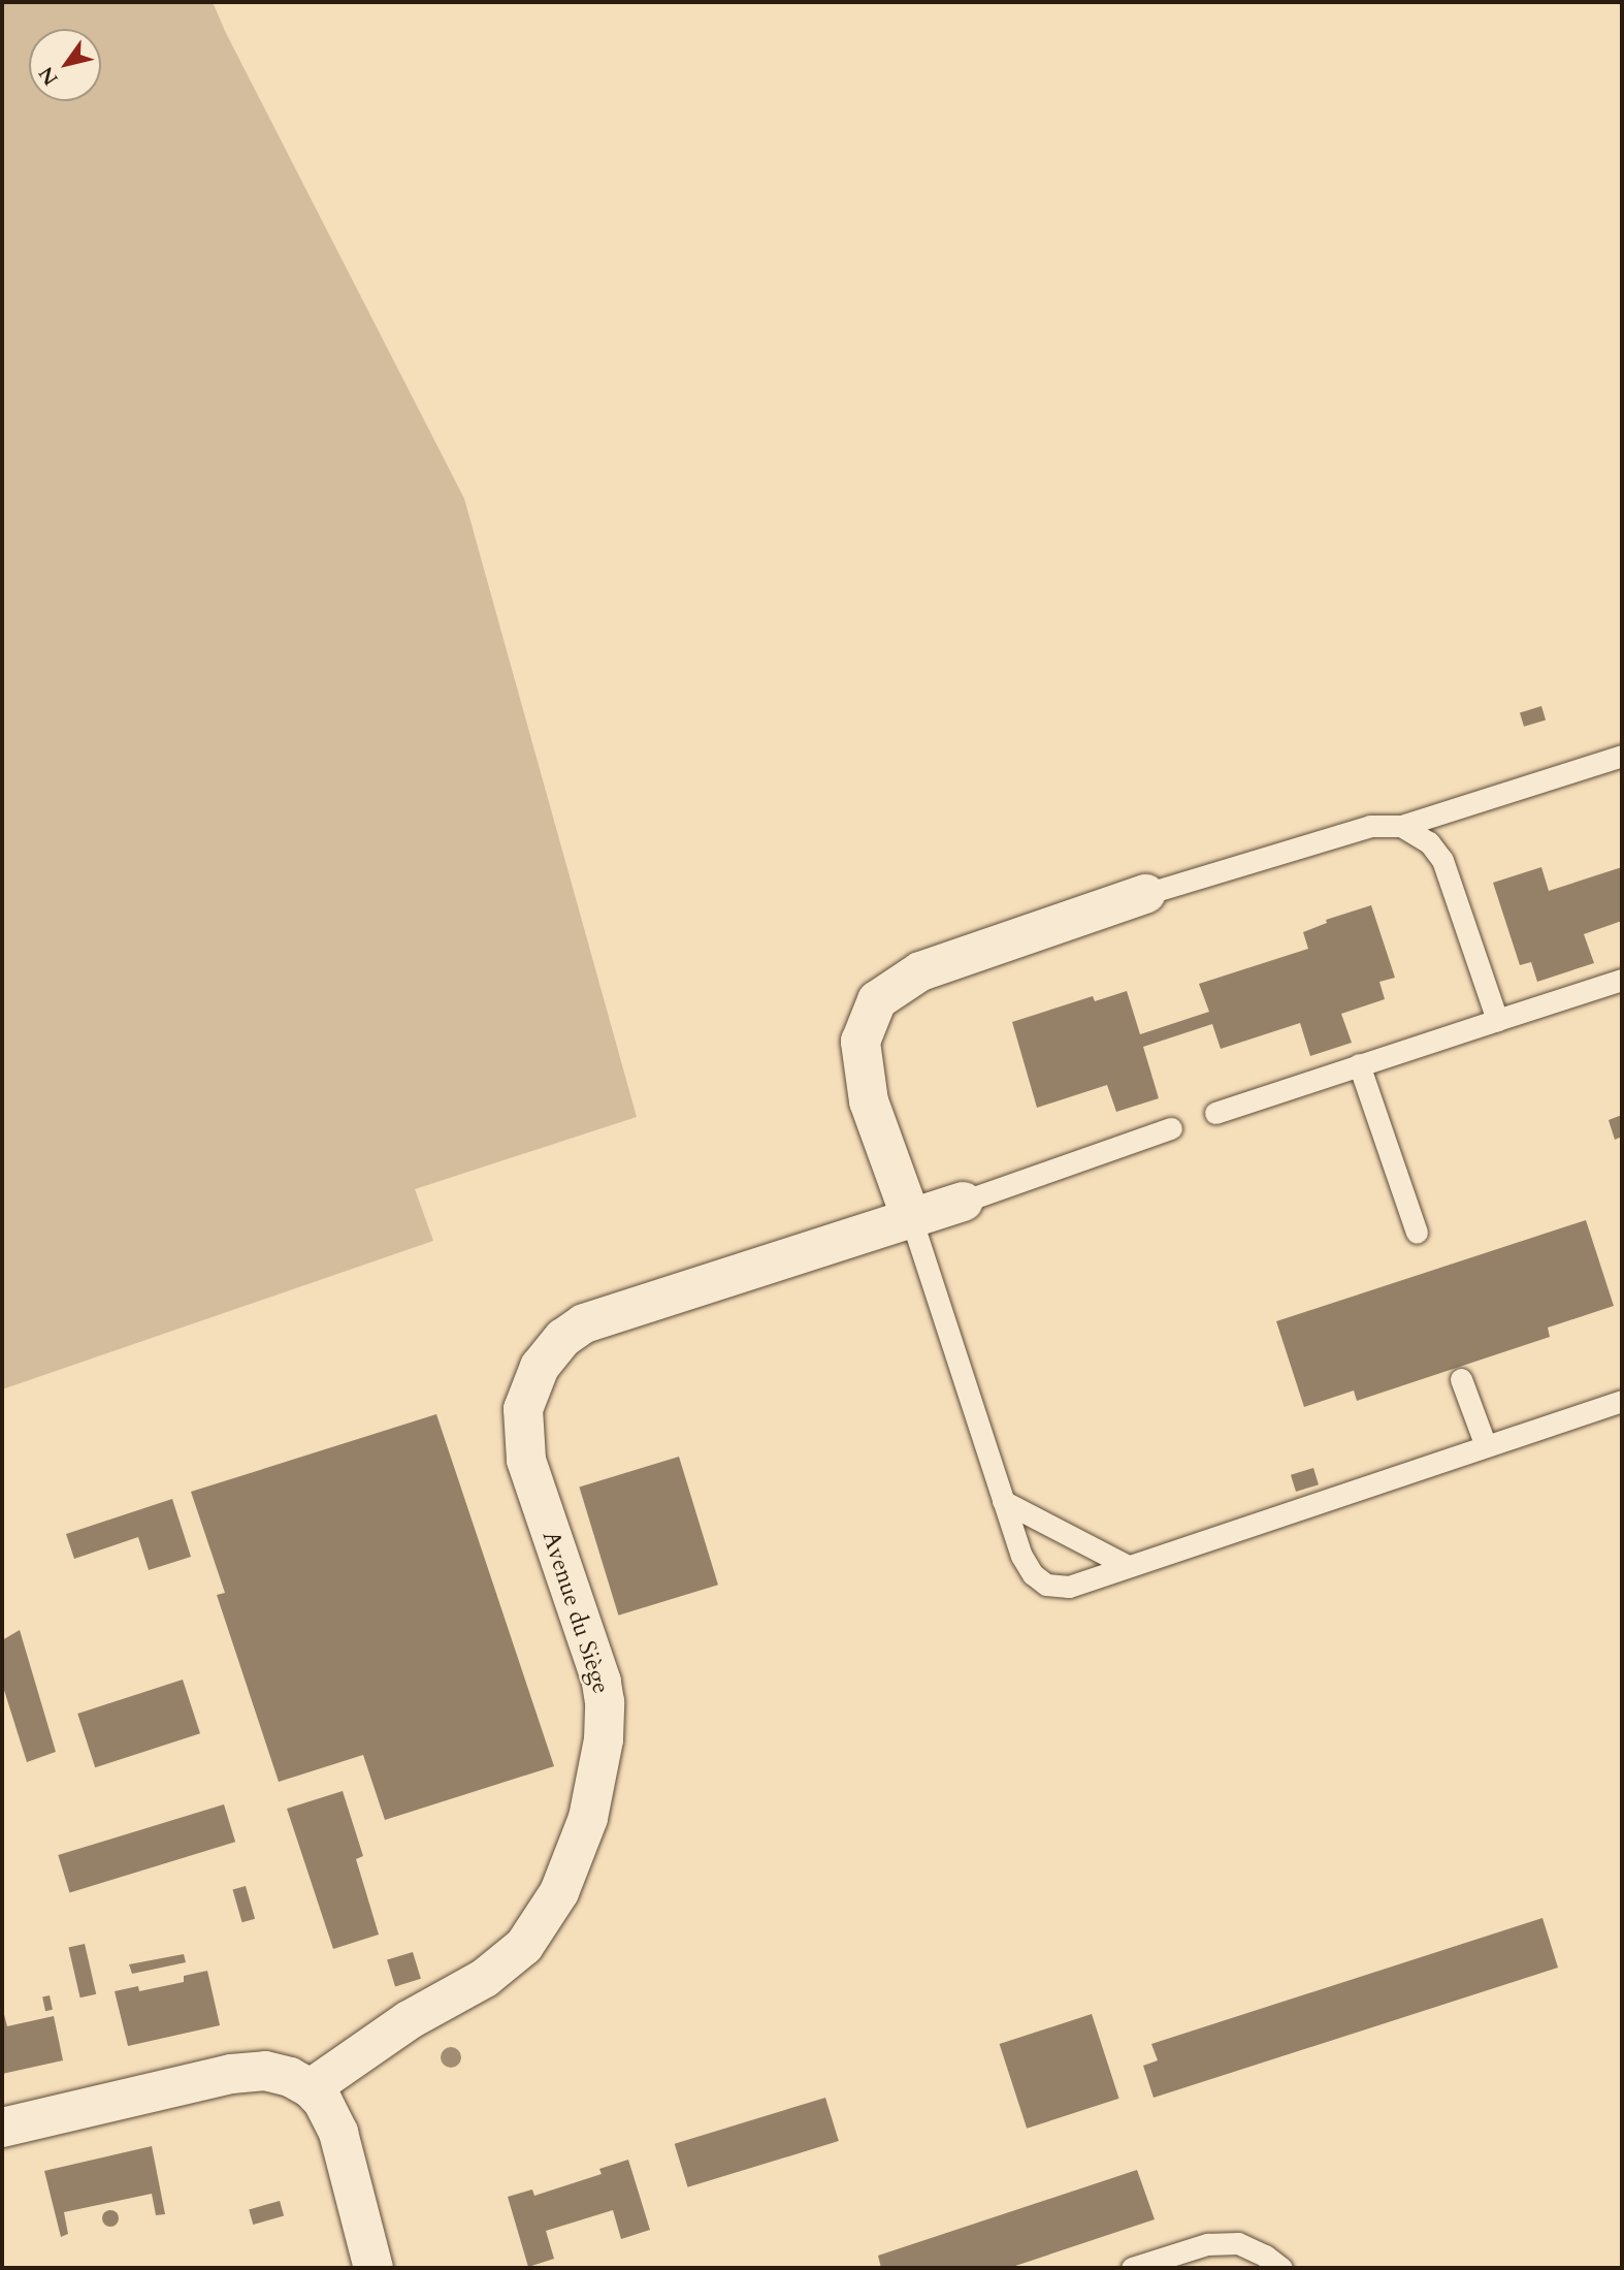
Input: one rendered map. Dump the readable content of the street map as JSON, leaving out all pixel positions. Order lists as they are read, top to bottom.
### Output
{
  "streets": {
    "street": ["Avenue du Siège"]
  },
  "north": "bottom left"
}
